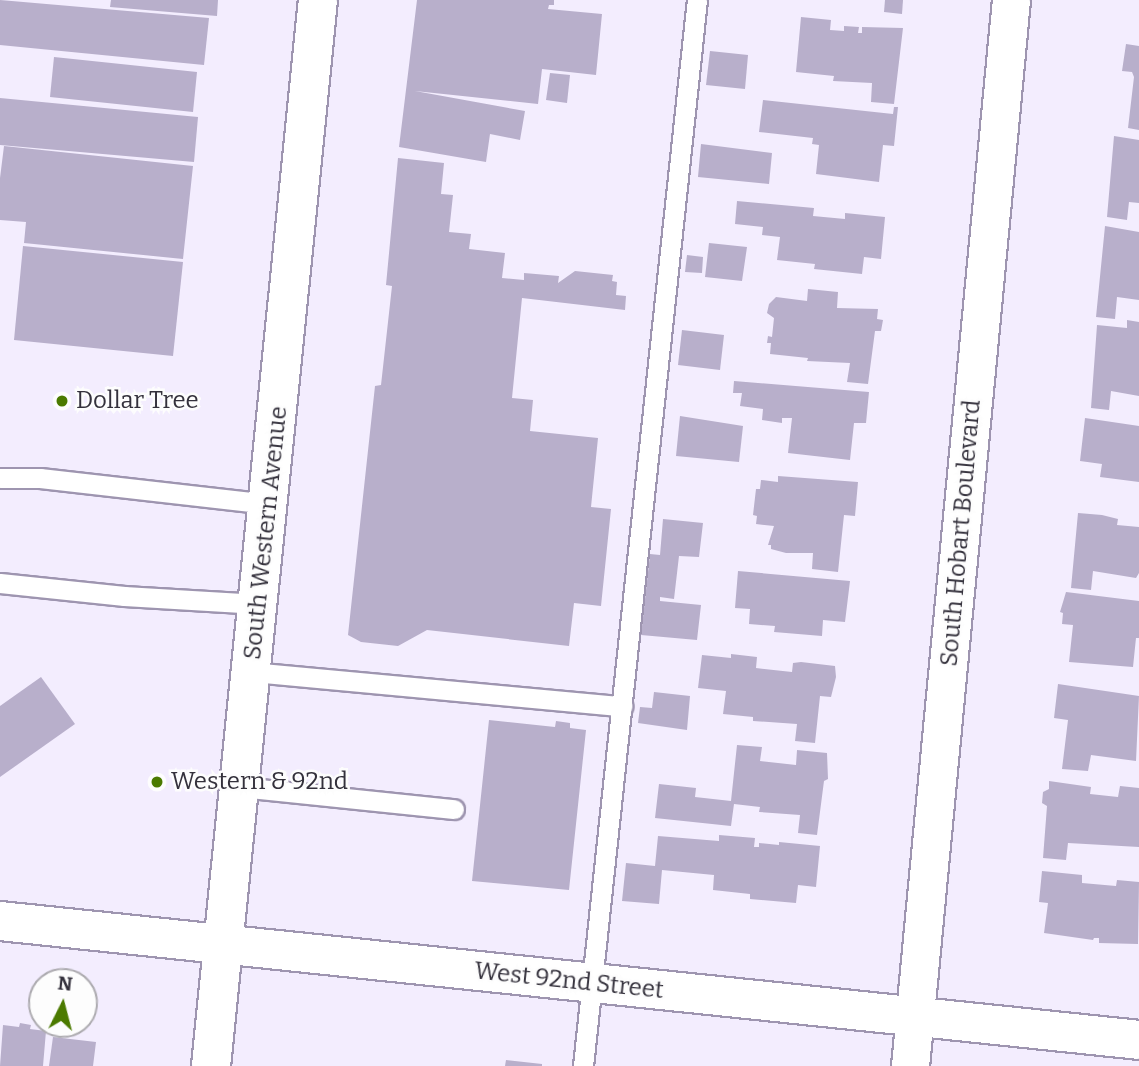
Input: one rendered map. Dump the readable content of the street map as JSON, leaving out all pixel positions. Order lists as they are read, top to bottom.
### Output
{
  "streets": {
    "street": ["South Western Avenue", "South Hobart Boulevard", "West 92nd Street"]
  },
  "crossings": [
    ["South Western Avenue", "West 92nd Street"],
    ["South Hobart Boulevard", "West 92nd Street"]
  ],
  "places": ["Dollar Tree", "Western & 92nd"],
  "north": "top"
}
